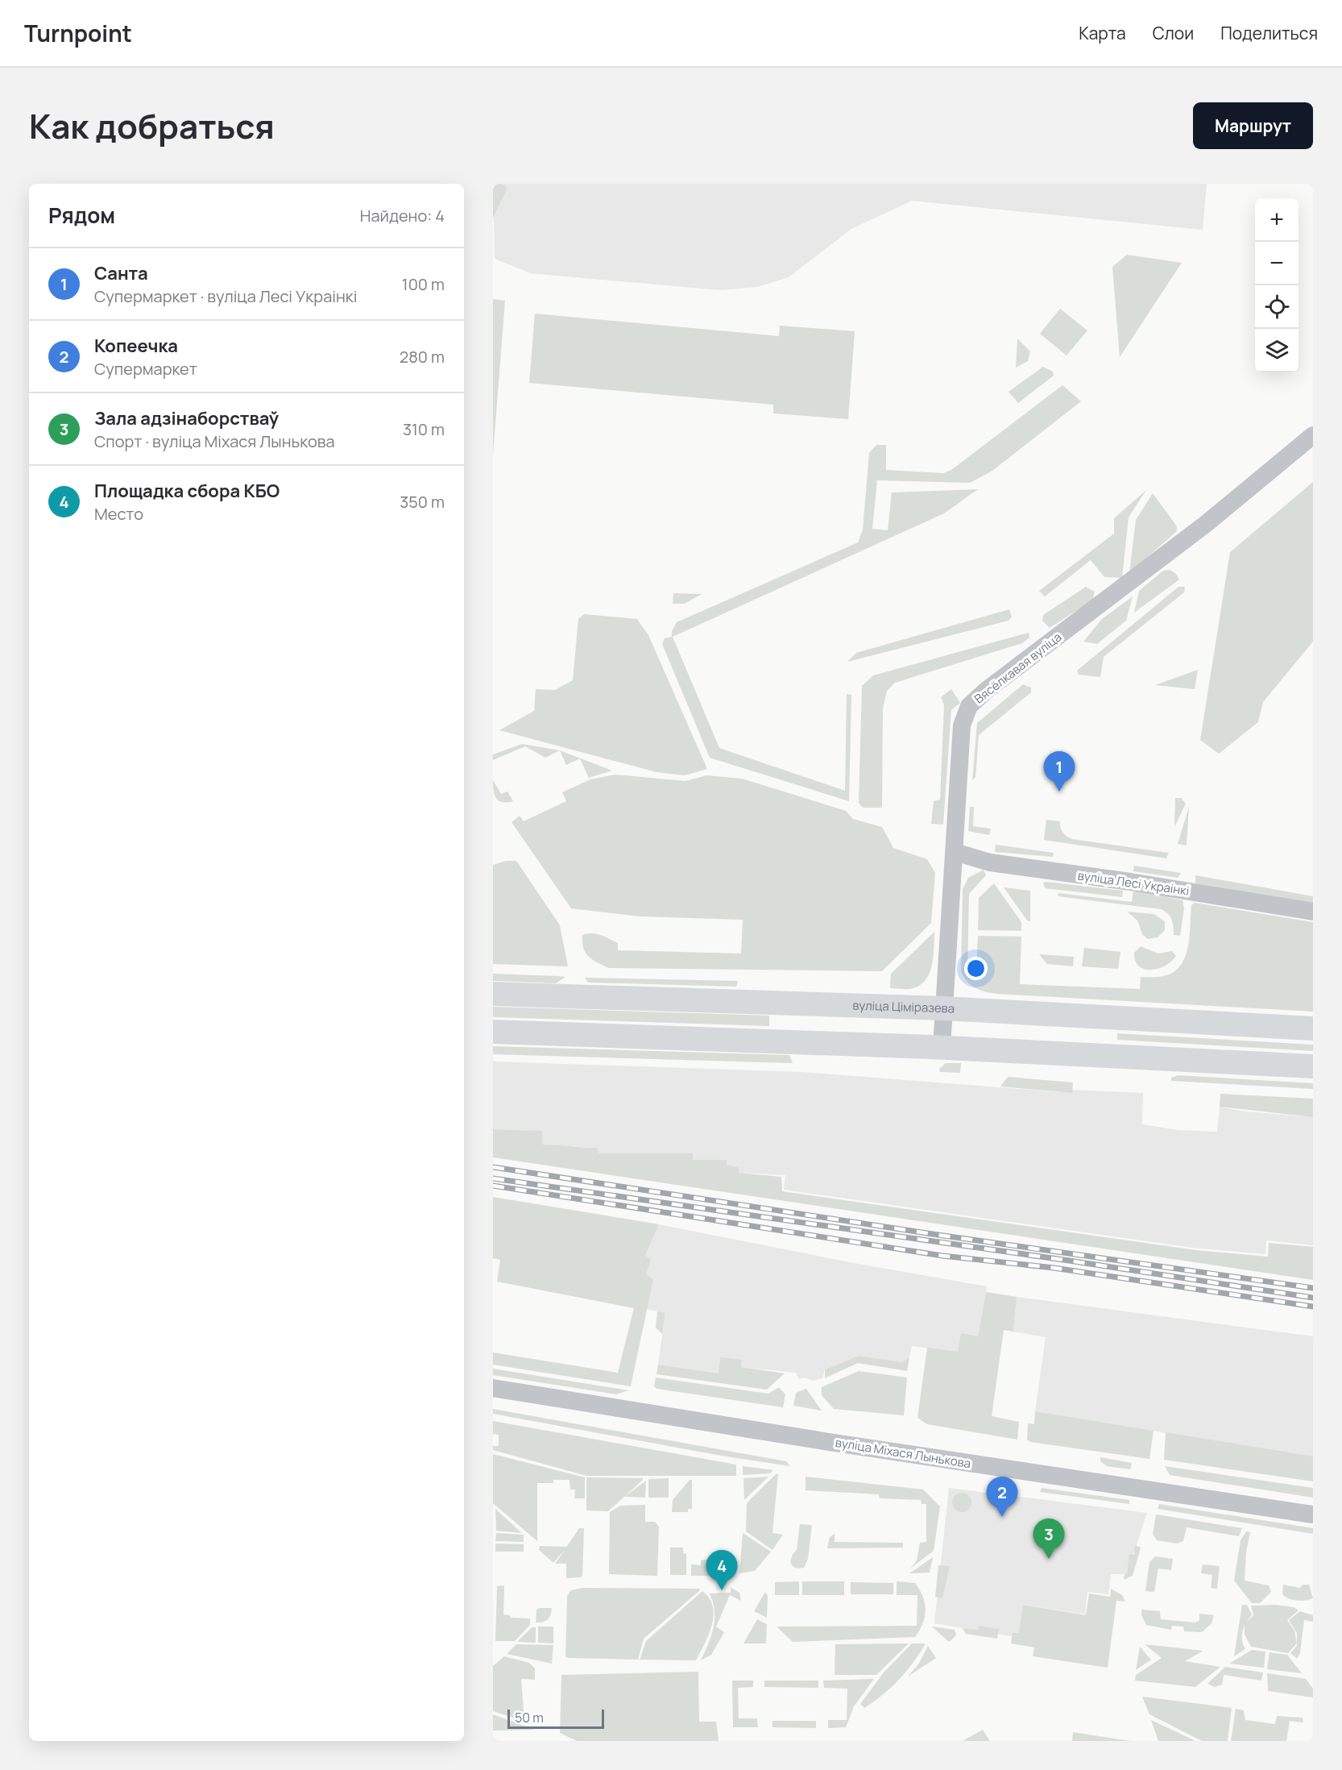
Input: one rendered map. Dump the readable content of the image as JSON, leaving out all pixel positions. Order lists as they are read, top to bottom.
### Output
{
  "streets": {
    "main road": ["вуліца Ціміразева"],
    "street": ["Вясёлкавая вуліца", "вуліца Лесі Украінкі", "вуліца Міхася Лынькова"]
  },
  "crossings": [
    ["Вясёлкавая вуліца", "вуліца Лесі Украінкі"],
    ["Вясёлкавая вуліца", "вуліца Ціміразева"]
  ],
  "scale_bar": "50 m",
  "page": {
    "header": "Turnpoint",
    "nav": ["Карта", "Слои", "Поделиться"],
    "title": "Как добраться",
    "buttons": "Маршрут",
    "heading": ["Рядом", "Найдено: 4"],
    "map_buttons": ["+", "−"],
    "list": [
      {
        "mark": "1",
        "name": "Санта",
        "note": "Супермаркет · вуліца Лесі Украінкі",
        "value": "100 m"
      },
      {
        "mark": "2",
        "name": "Копеечка",
        "note": "Супермаркет",
        "value": "280 m"
      },
      {
        "mark": "3",
        "name": "Зала адзінаборстваў",
        "note": "Спорт · вуліца Міхася Лынькова",
        "value": "310 m"
      },
      {
        "mark": "4",
        "name": "Площадка сбора КБО",
        "note": "Место",
        "value": "350 m"
      }
    ],
    "pins": [
      "1",
      "2",
      "3",
      "4"
    ],
    "scale": "50 m"
  }
}
